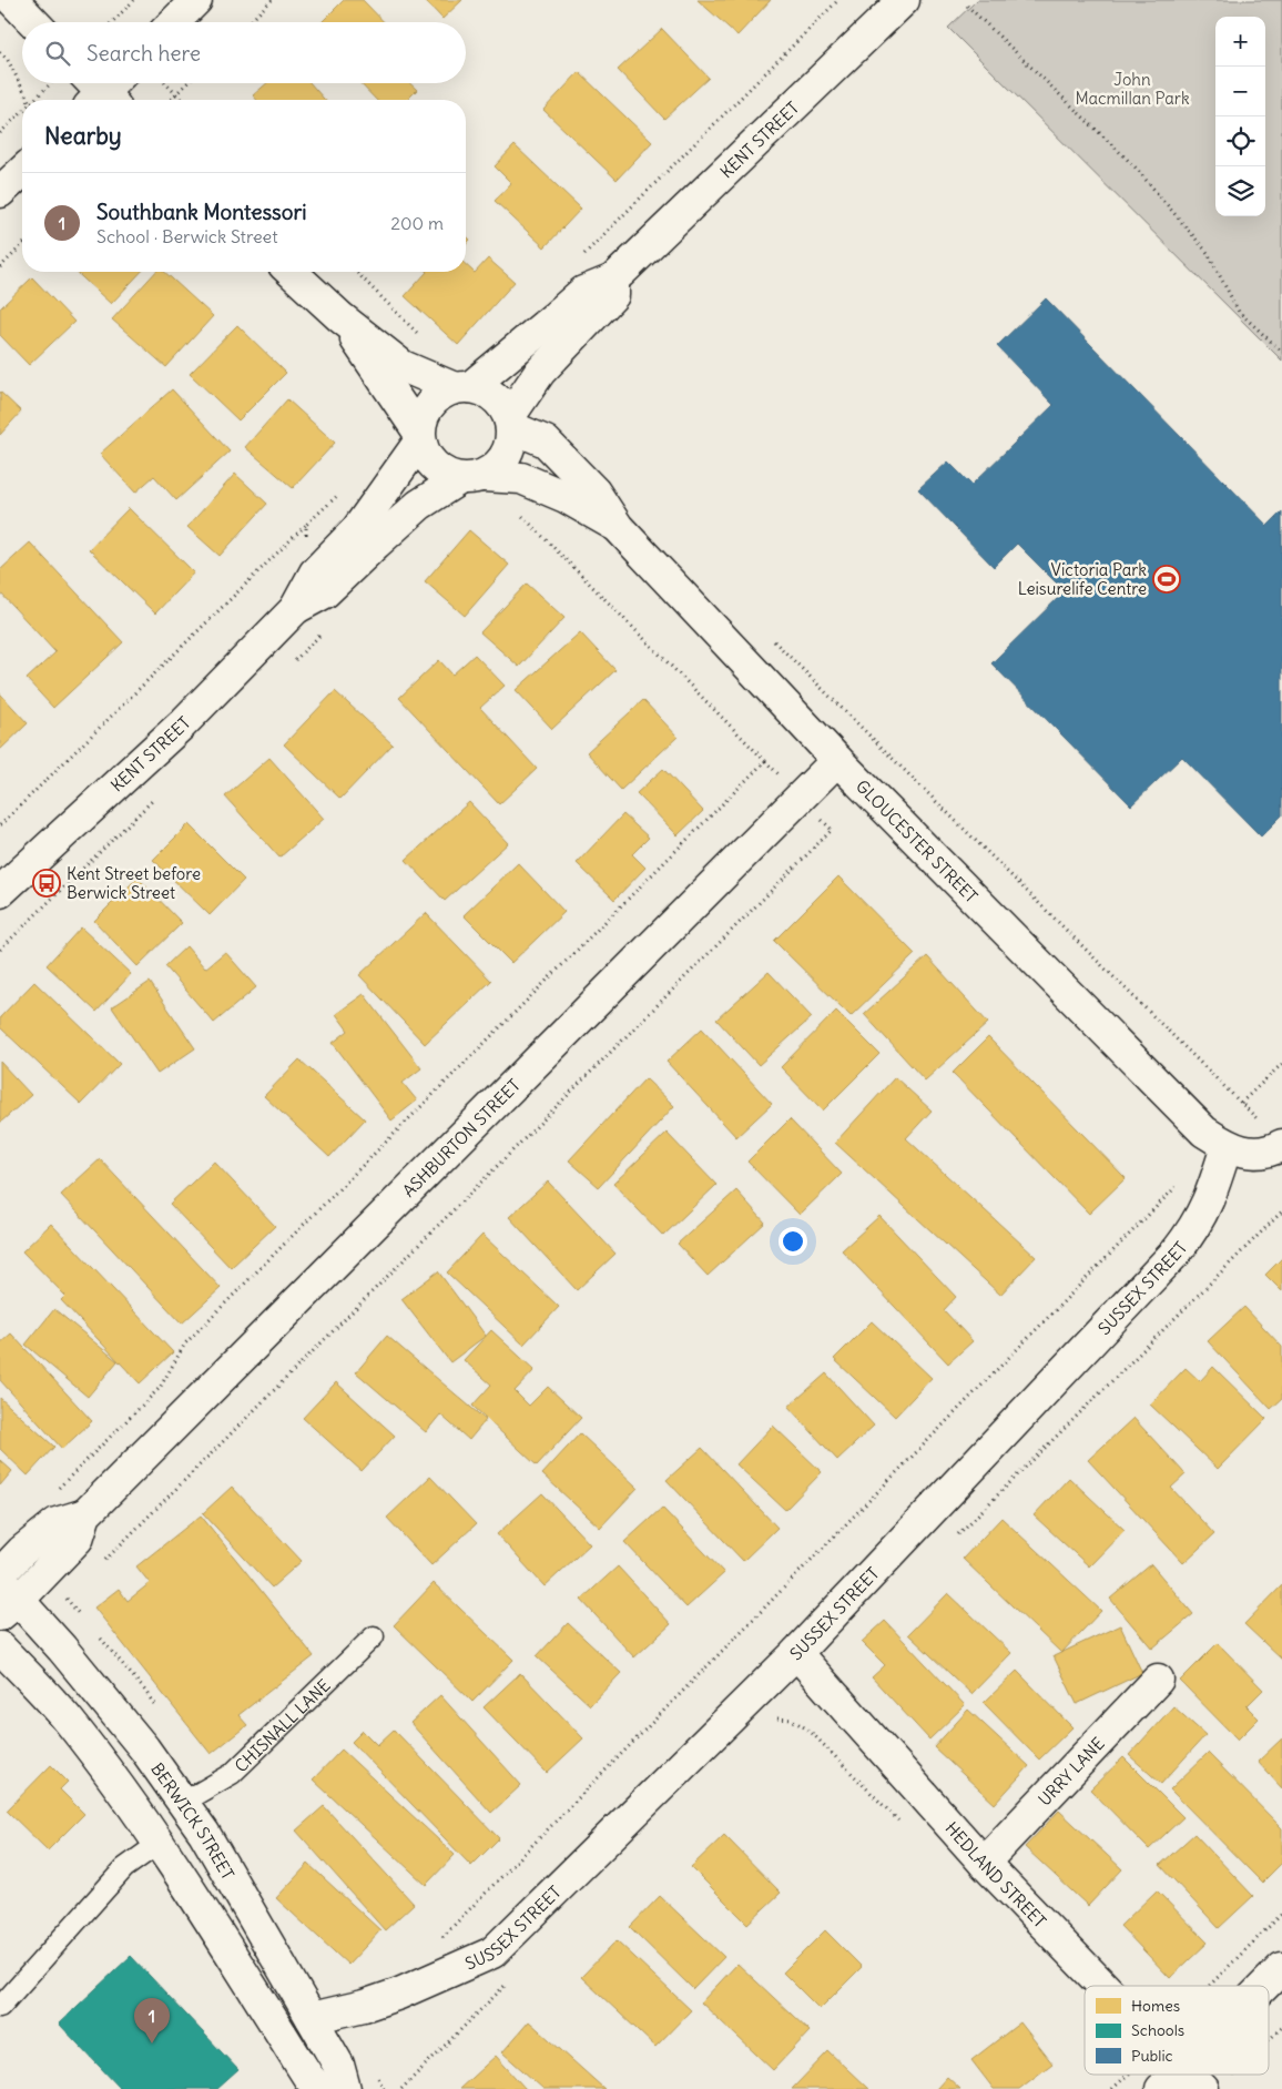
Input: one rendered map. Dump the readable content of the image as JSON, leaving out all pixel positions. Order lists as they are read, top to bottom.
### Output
{
  "streets": {
    "street": [
      "KENT STREET",
      "GLOUCESTER STREET",
      "ASHBURTON STREET",
      "SUSSEX STREET",
      "URRY LANE",
      "BERWICK STREET",
      "HEDLAND STREET"
    ],
    "lane": ["CHISNALL LANE"]
  },
  "crossings": [
    ["KENT STREET", "GLOUCESTER STREET"],
    ["GLOUCESTER STREET", "ASHBURTON STREET"],
    ["GLOUCESTER STREET", "SUSSEX STREET"],
    ["ASHBURTON STREET", "BERWICK STREET"],
    ["SUSSEX STREET", "BERWICK STREET"],
    ["SUSSEX STREET", "HEDLAND STREET"],
    ["CHISNALL LANE", "BERWICK STREET"],
    ["URRY LANE", "HEDLAND STREET"]
  ],
  "parks": ["John Macmillan Park"],
  "places": {
    "sports": ["Victoria Park Leisurelife Centre"],
    "bus stop": ["Kent Street before Berwick Street"]
  },
  "legend": ["Homes", "Schools", "Public"],
  "page": {
    "map_buttons": ["+", "−"],
    "search": "Search here",
    "heading": "Nearby",
    "list": [
      {
        "mark": "1",
        "name": "Southbank Montessori",
        "note": "School · Berwick Street",
        "value": "200 m"
      }
    ],
    "pins": "1"
  }
}
